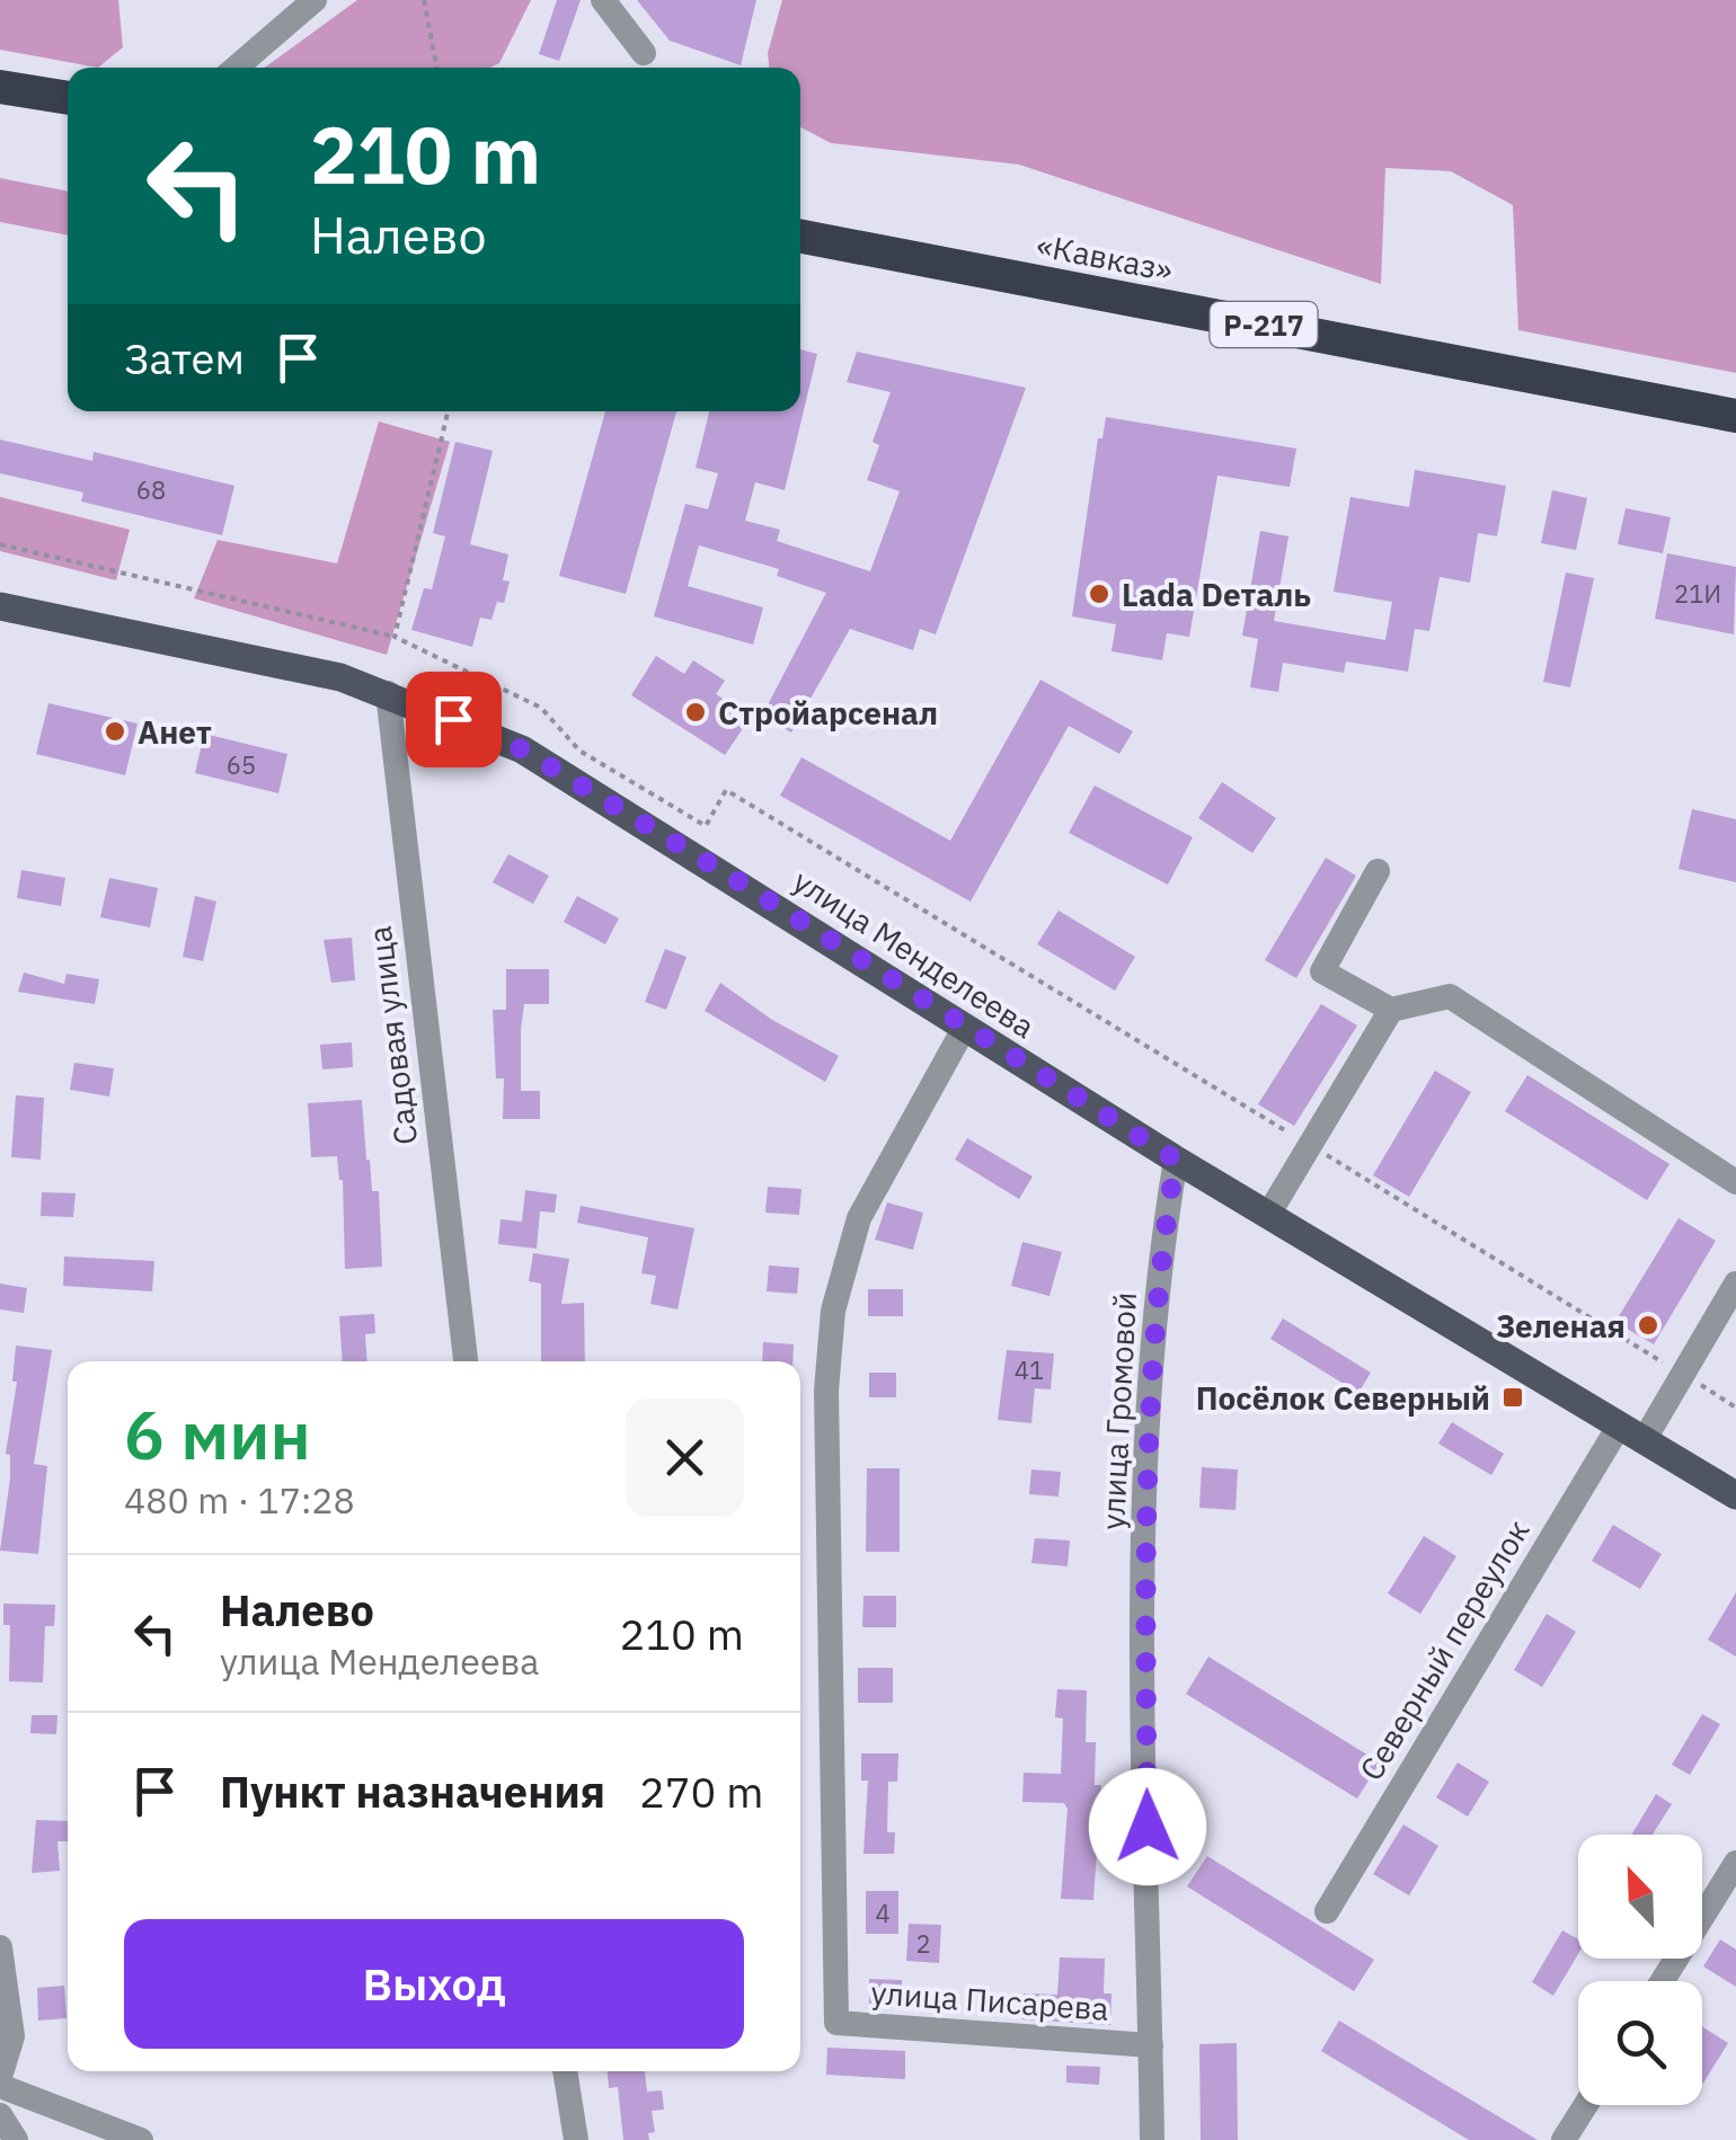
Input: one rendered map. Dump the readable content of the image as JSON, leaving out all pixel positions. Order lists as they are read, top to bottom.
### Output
{
  "streets": {
    "highway": ["«Кавказ»", "Р-217"],
    "main road": ["улица Менделеева"],
    "street": [
      "Садовая улица",
      "улица Громовой",
      "Северный переулок",
      "улица Писарева"
    ]
  },
  "crossings": [
    ["улица Менделеева", "Садовая улица"],
    ["улица Менделеева", "улица Громовой"],
    ["улица Менделеева", "Северный переулок"],
    ["улица Менделеева", "улица Писарева"],
    ["улица Громовой", "улица Писарева"]
  ],
  "places": {
    "other": [
      "Lada Dеталь",
      "Стройарсенал",
      "Анет",
      "Зеленая"
    ],
    "transit": ["Посёлок Северный"]
  },
  "house_numbers": [
    "68",
    "21И",
    "65",
    "41",
    "4",
    "2"
  ],
  "north": "top left",
  "page": {
    "turn": ["210 m", "Налево"],
    "then": "Затем",
    "heading": ["6 мин", "480 m · 17:28"],
    "list": [
      {
        "name": "Налево",
        "note": "улица Менделеева",
        "value": "210 m"
      },
      {
        "name": "Пункт назначения",
        "value": "270 m"
      }
    ],
    "buttons": "Выход"
  }
}
